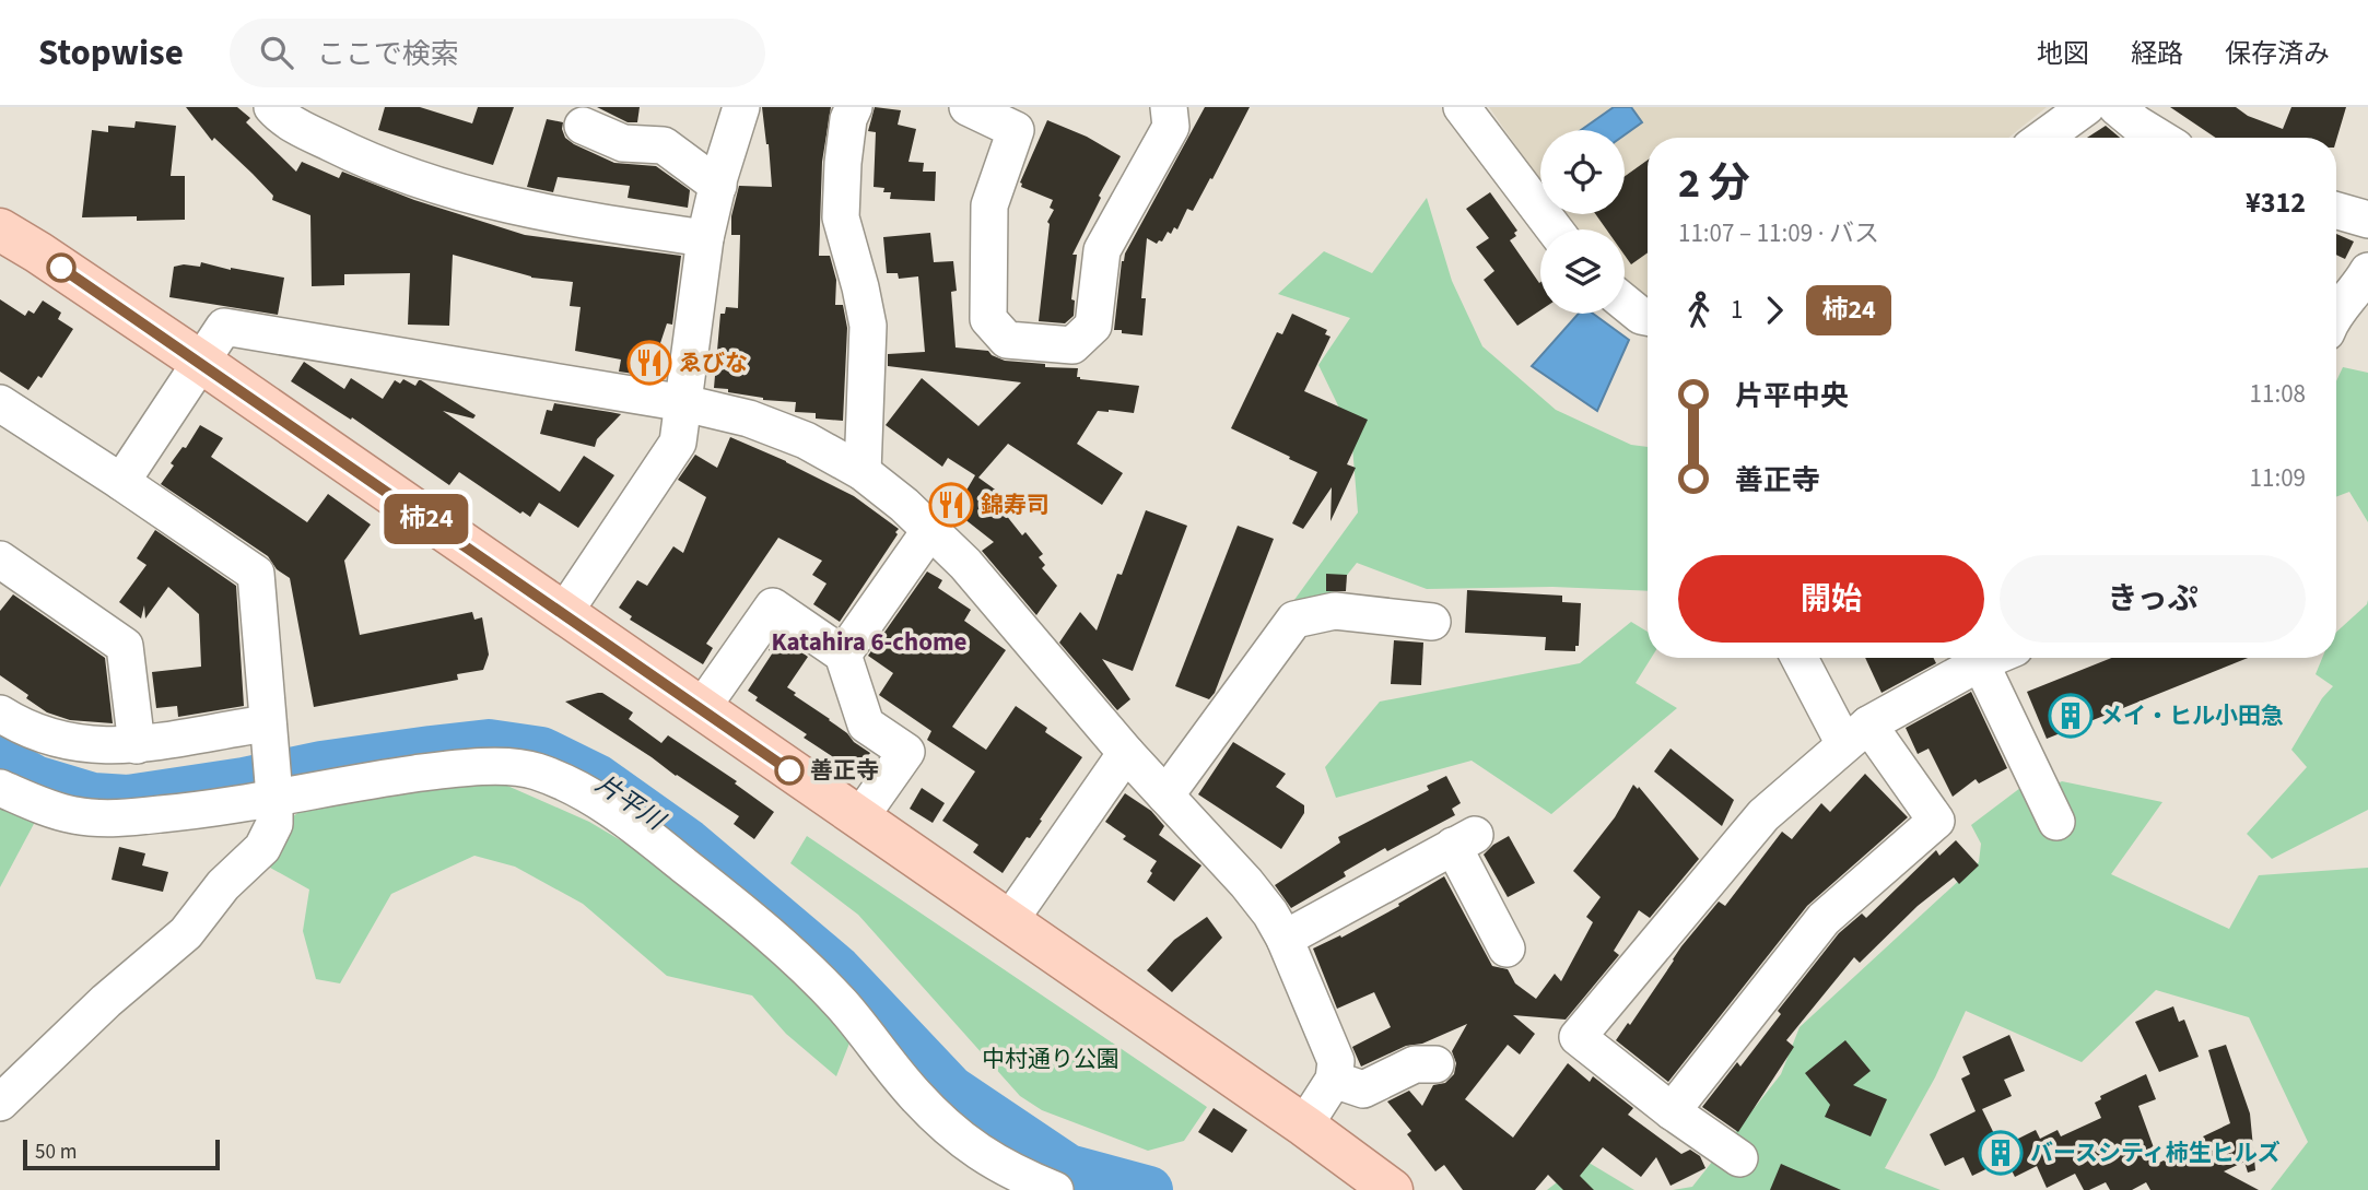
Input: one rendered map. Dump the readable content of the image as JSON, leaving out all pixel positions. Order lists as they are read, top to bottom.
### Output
{
  "districts": ["Katahira 6-chome"],
  "water": ["片平川"],
  "parks": ["中村通り公園"],
  "places": {
    "restaurant": ["ゑびな", "錦寿司"],
    "building": ["メイ・ヒル小田急", "バースシティ柿生ヒルズ"],
    "other": ["善正寺"]
  },
  "lines": ["bus line 柿24"],
  "scale_bar": "50 m",
  "page": {
    "header": "Stopwise",
    "search": "ここで検索",
    "nav": ["地図", "経路", "保存済み"],
    "on_map": "柿24",
    "heading": ["2 分", "11:07 – 11:09 · バス", "¥312"],
    "legs": ["1", "柿24"],
    "list": [
      {
        "name": "片平中央",
        "value": "11:08"
      },
      {
        "name": "善正寺",
        "value": "11:09"
      }
    ],
    "buttons": ["開始", "きっぷ"],
    "scale": "50 m"
  }
}
